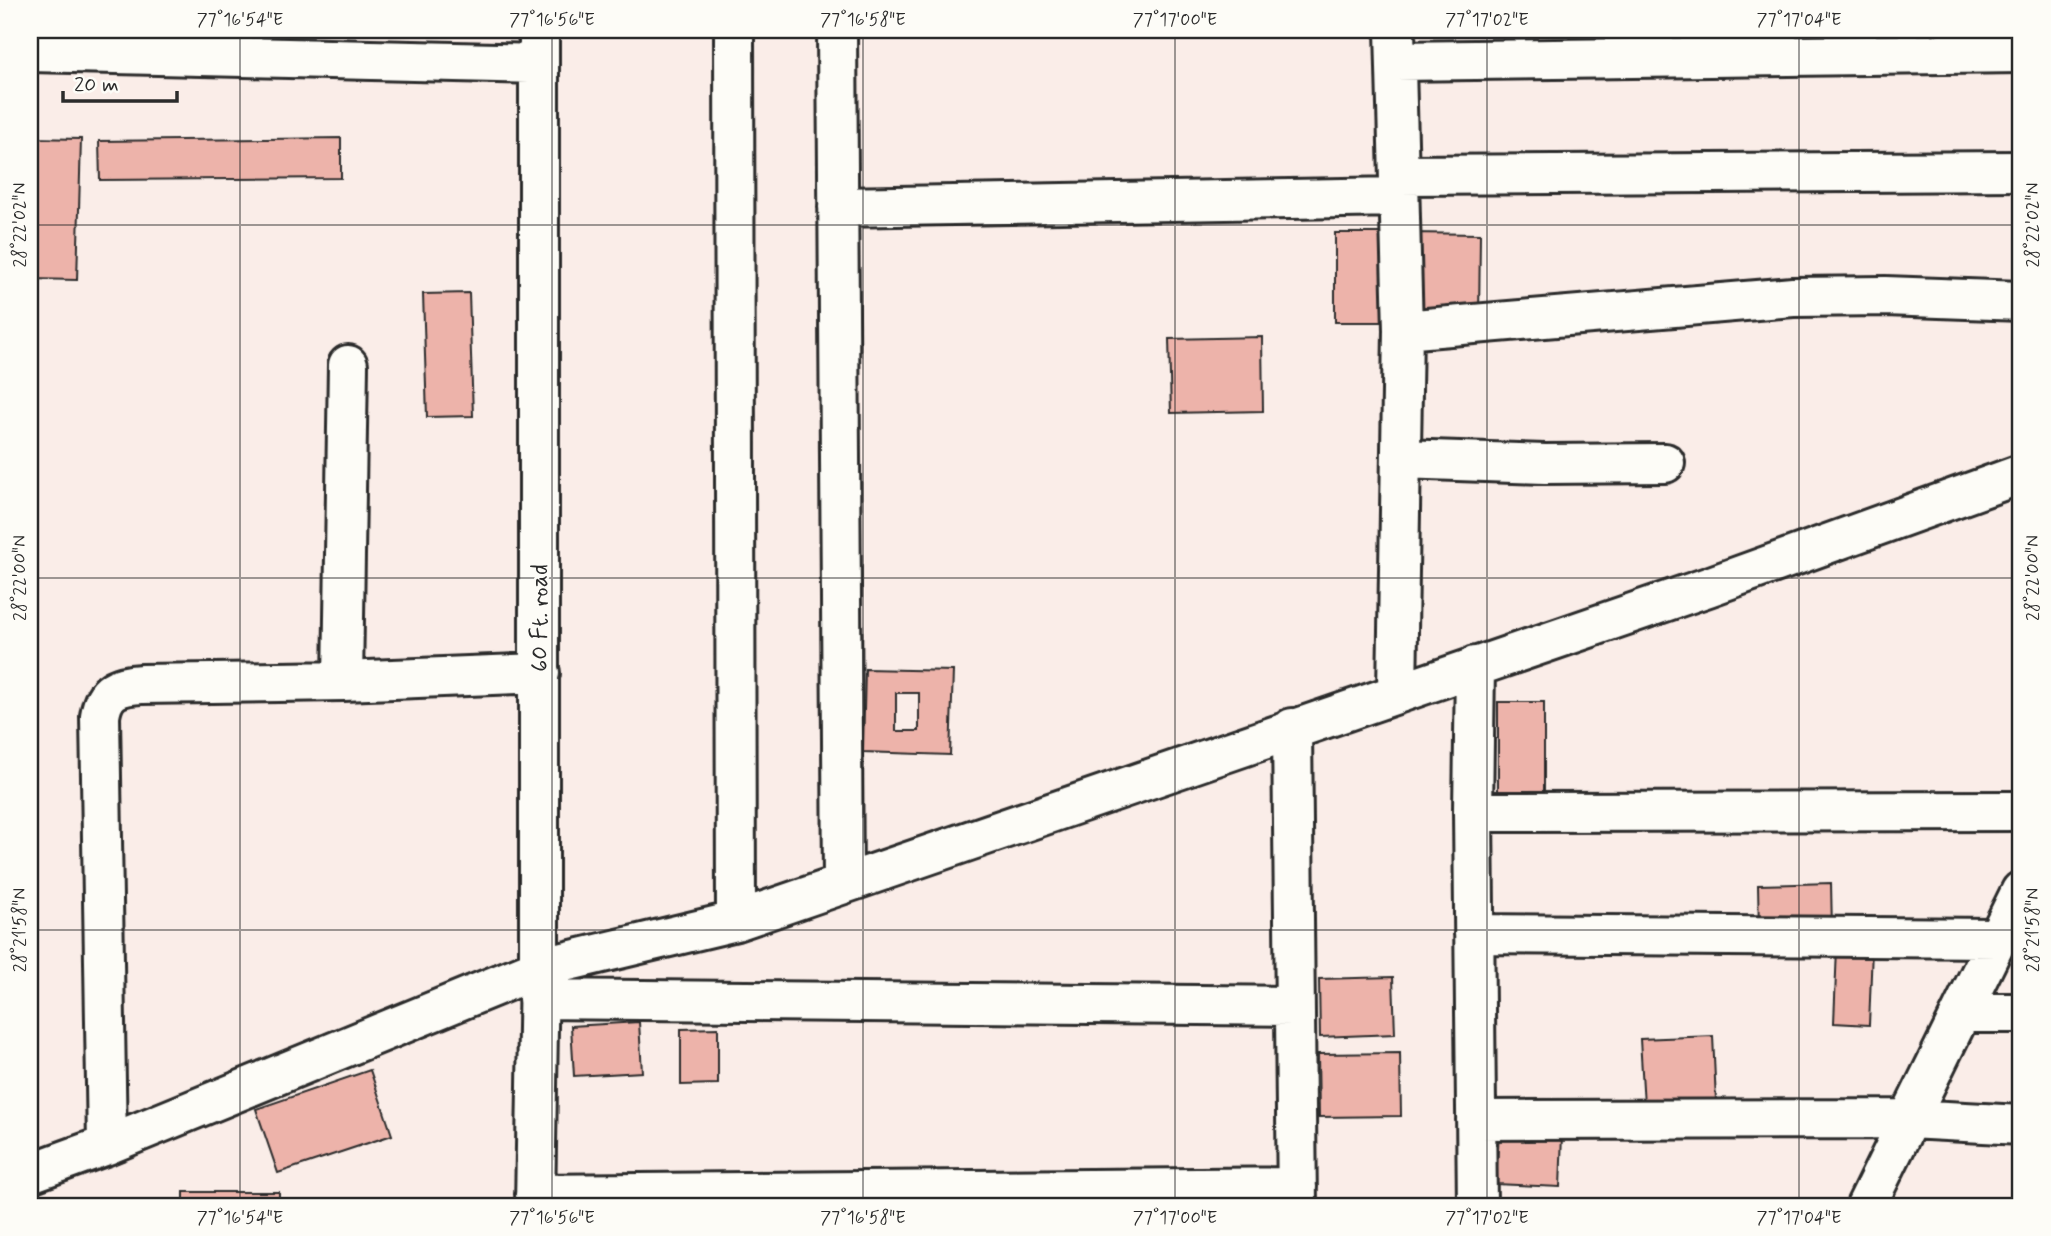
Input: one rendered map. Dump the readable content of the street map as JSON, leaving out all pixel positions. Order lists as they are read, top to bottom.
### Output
{
  "streets": {
    "street": ["60 Ft. road"]
  },
  "scale_bar": "20 m",
  "coordinates": [
    "77°16'54\"E",
    "77°16'56\"E",
    "77°16'58\"E",
    "77°17'00\"E",
    "77°17'02\"E",
    "77°17'04\"E",
    "28°22'02\"N",
    "28°22'00\"N",
    "28°21'58\"N"
  ]
}
